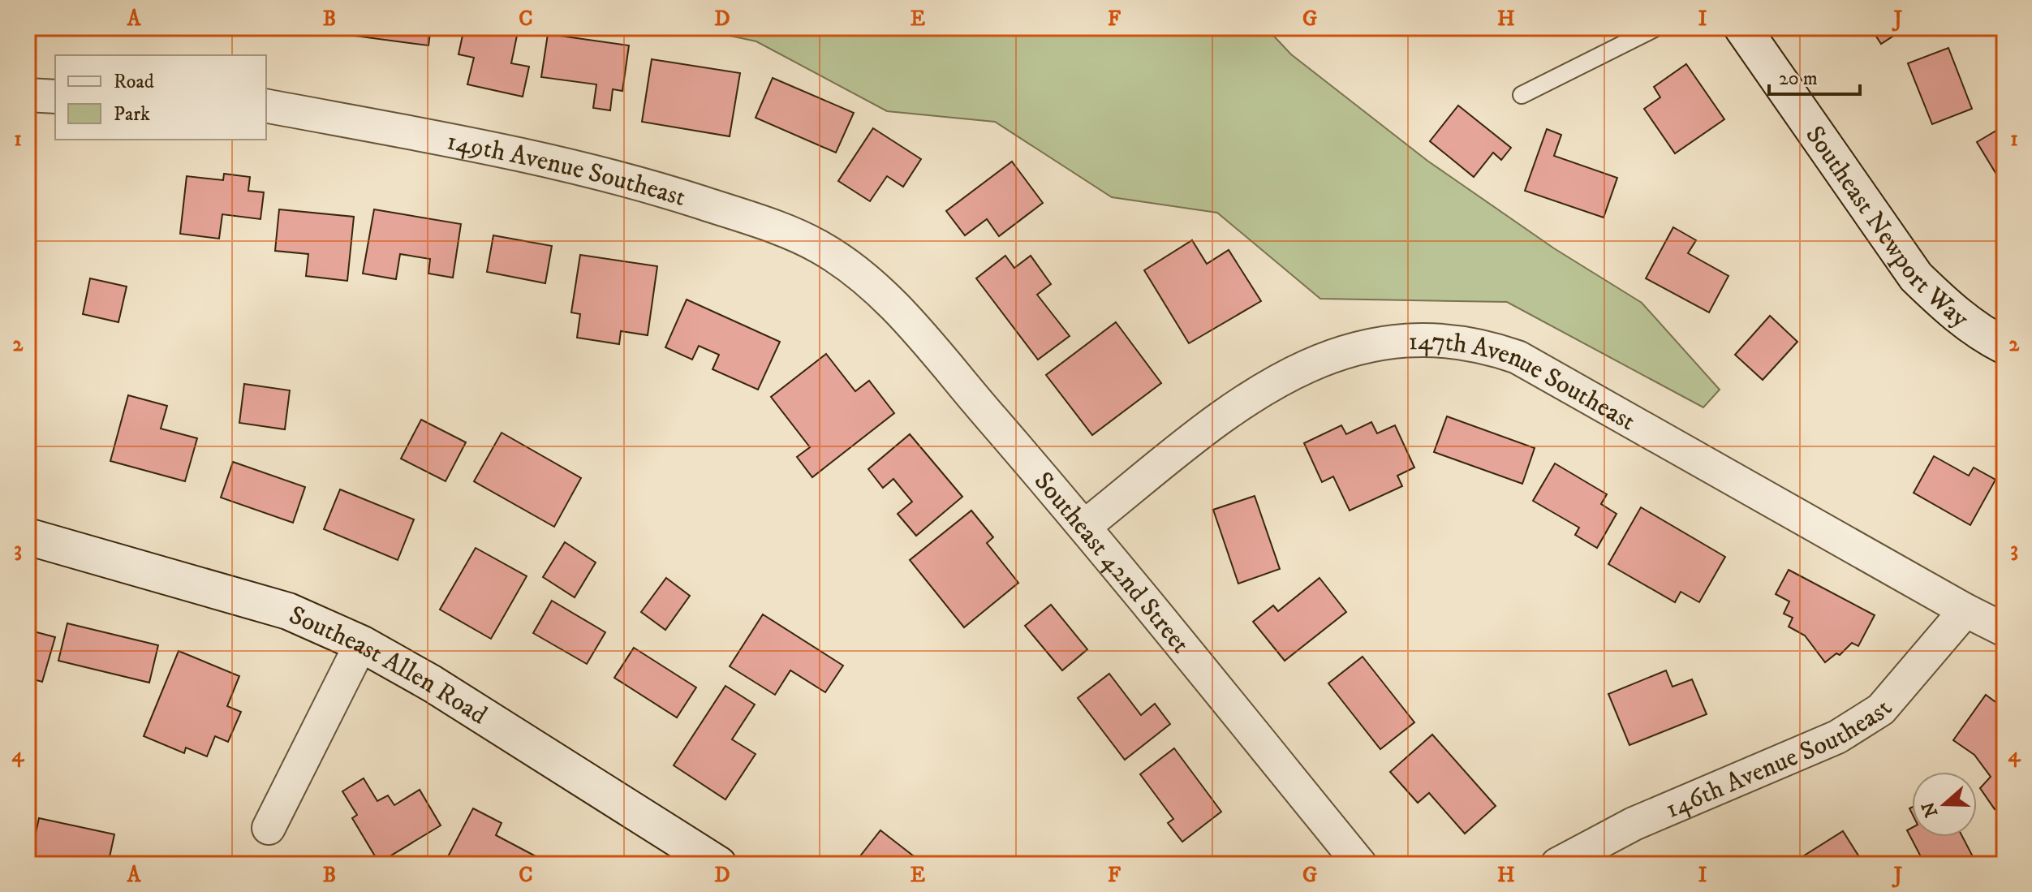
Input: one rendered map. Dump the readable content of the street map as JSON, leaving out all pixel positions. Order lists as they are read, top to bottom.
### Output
{
  "streets": {
    "street": [
      "149th Avenue Southeast",
      "Southeast Newport Way",
      "147th Avenue Southeast",
      "Southeast 42nd Street",
      "Southeast Allen Road",
      "146th Avenue Southeast"
    ]
  },
  "crossings": [
    ["149th Avenue Southeast", "Southeast 42nd Street"],
    ["147th Avenue Southeast", "Southeast 42nd Street"],
    ["147th Avenue Southeast", "146th Avenue Southeast"]
  ],
  "legend": ["Road", "Park"],
  "scale_bar": "20 m",
  "north": "left",
  "grid": {
    "columns": [
      "A",
      "B",
      "C",
      "D",
      "E",
      "F",
      "G",
      "H",
      "I",
      "J"
    ],
    "rows": [
      "1",
      "2",
      "3",
      "4"
    ]
  }
}
